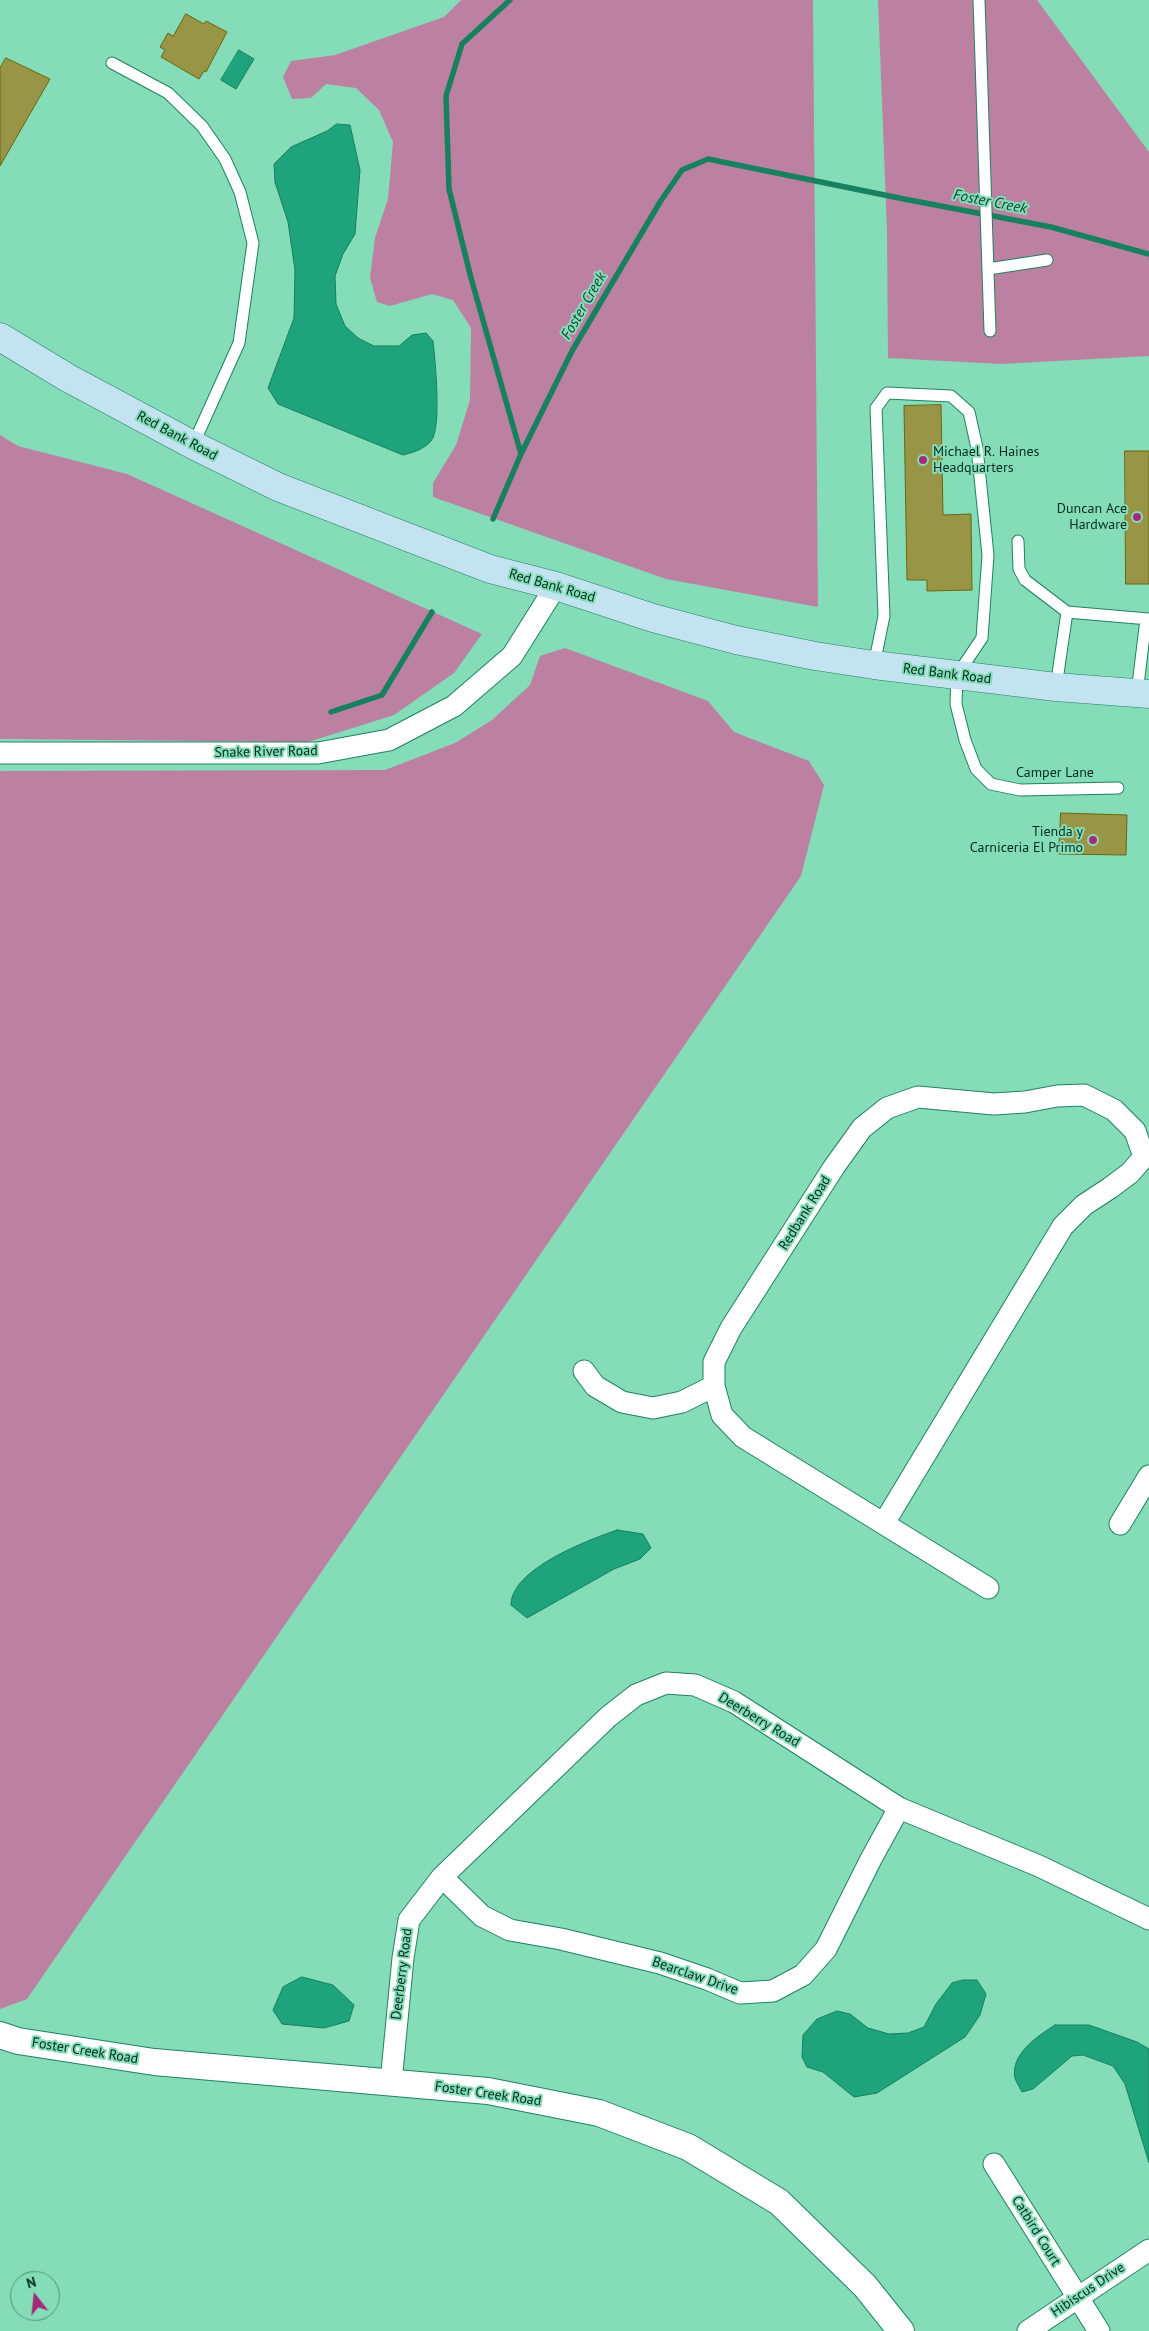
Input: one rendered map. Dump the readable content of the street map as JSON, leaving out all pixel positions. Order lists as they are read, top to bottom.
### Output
{
  "streets": {
    "main road": ["Red Bank Road"],
    "street": [
      "Snake River Road",
      "Redbank Road",
      "Deerberry Road",
      "Bearclaw Drive",
      "Foster Creek Road",
      "Catbird Court",
      "Hibiscus Drive"
    ],
    "lane": ["Camper Lane"]
  },
  "crossings": [
    ["Red Bank Road", "Snake River Road"],
    ["Red Bank Road", "Camper Lane"],
    ["Deerberry Road", "Bearclaw Drive"],
    ["Deerberry Road", "Foster Creek Road"],
    ["Catbird Court", "Hibiscus Drive"]
  ],
  "water": ["Foster Creek"],
  "places": ["Michael R. Haines Headquarters", "Duncan Ace Hardware", "Tienda y Carniceria El Primo"],
  "north": "top"
}
